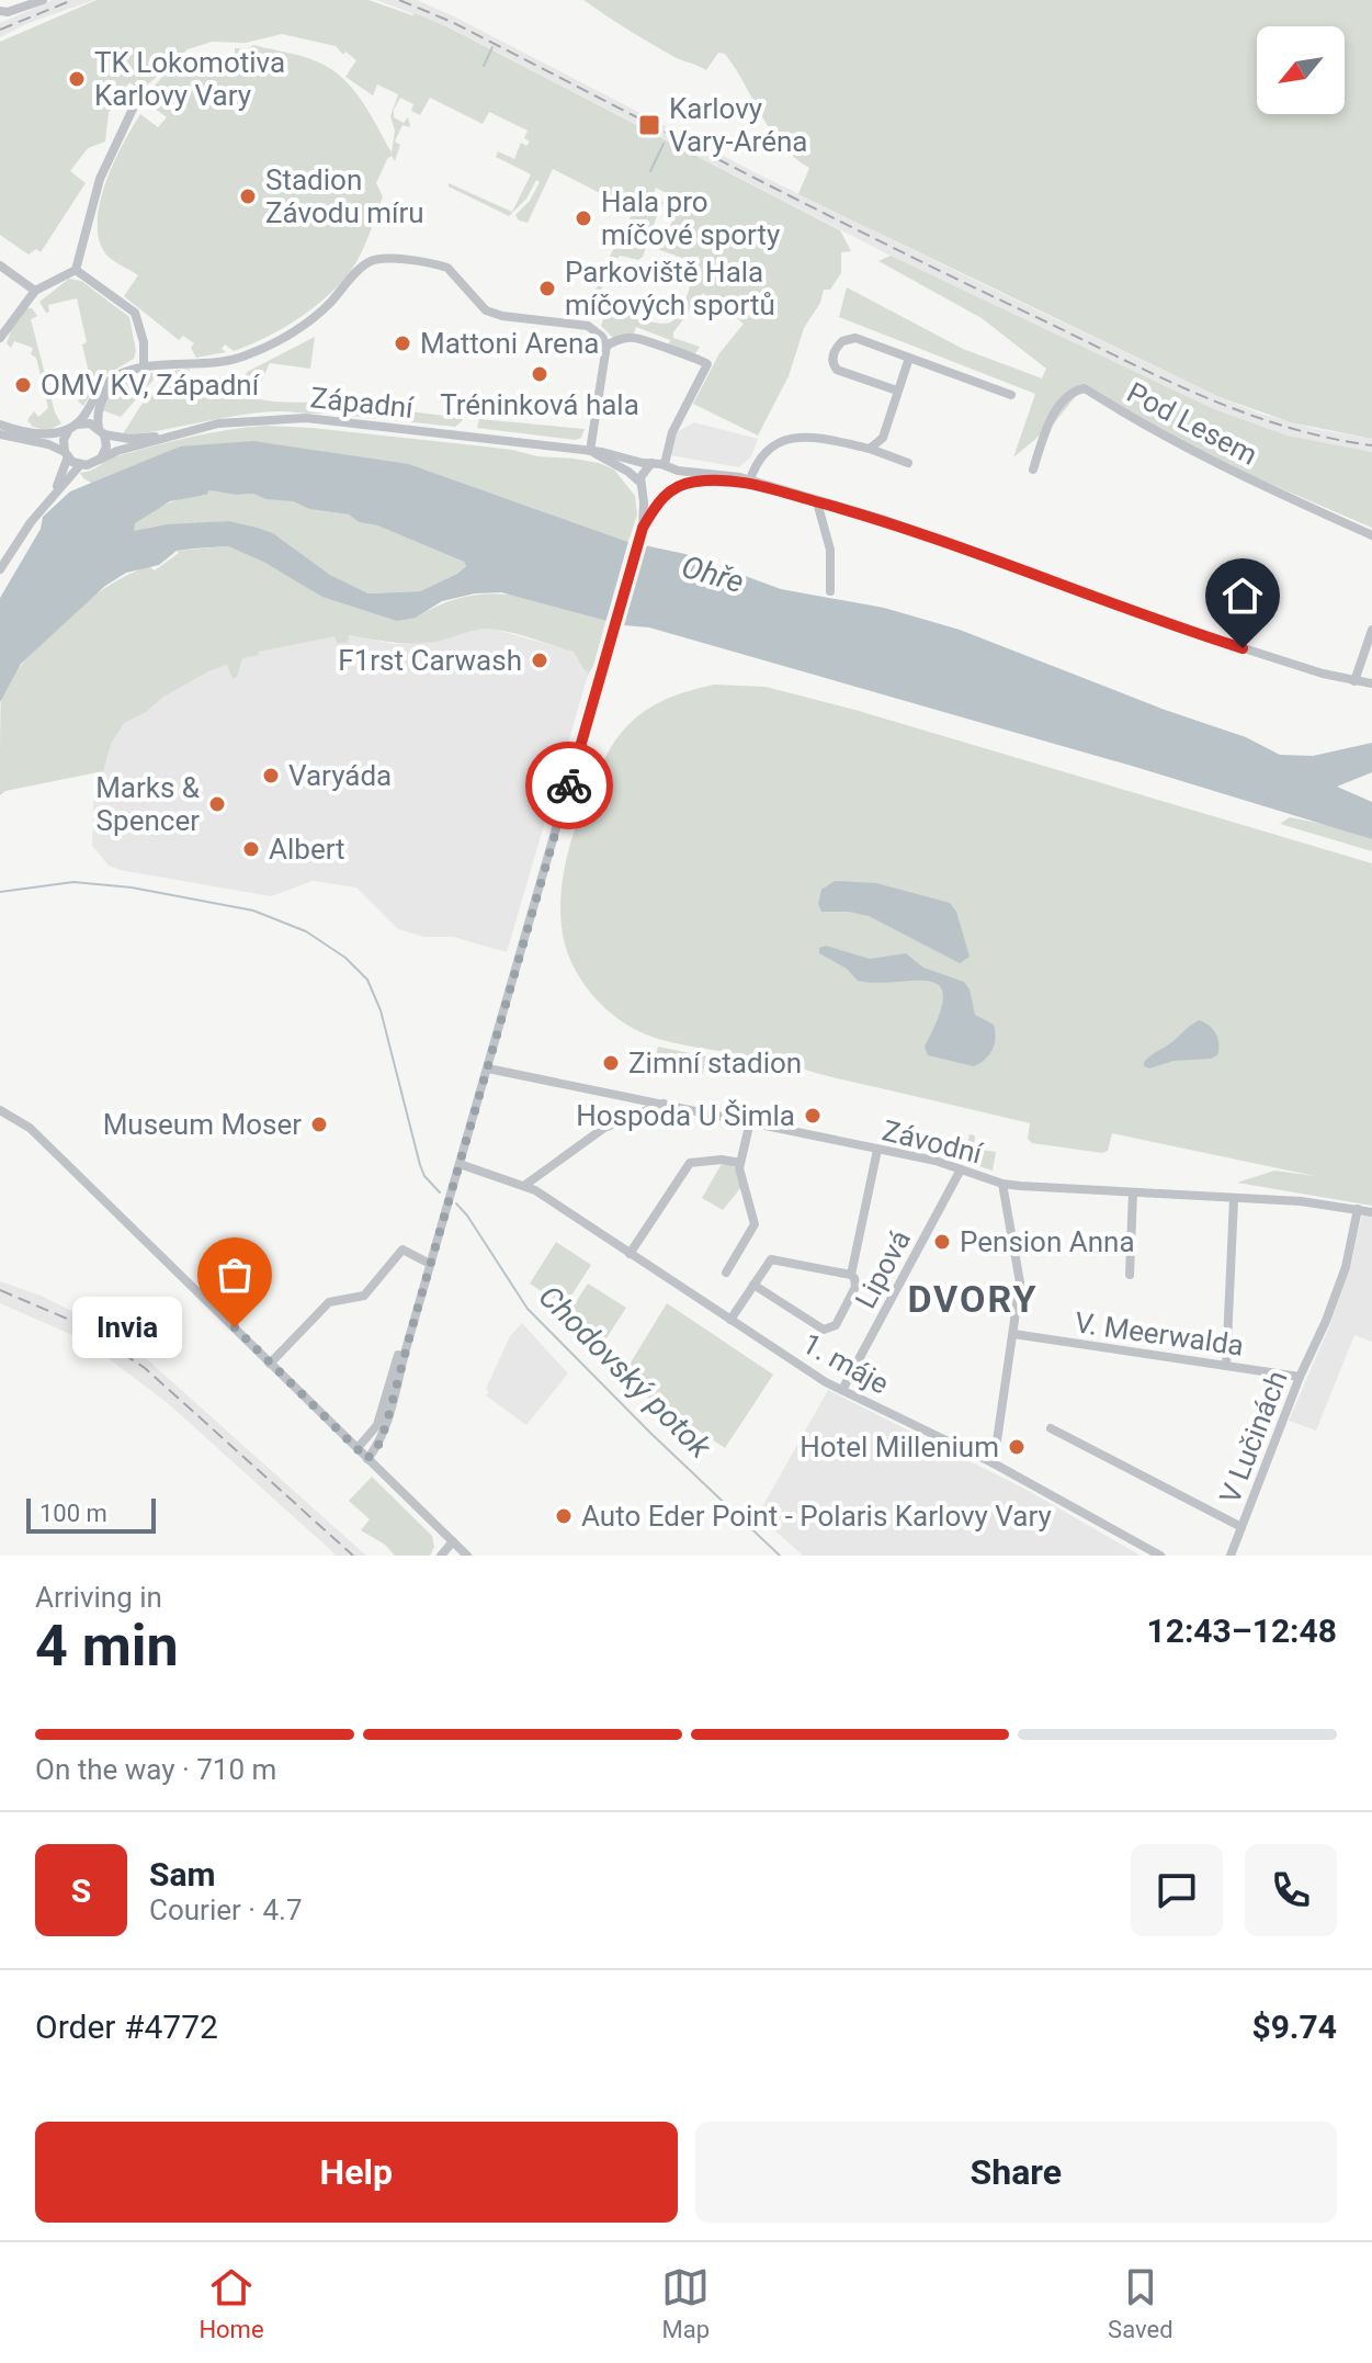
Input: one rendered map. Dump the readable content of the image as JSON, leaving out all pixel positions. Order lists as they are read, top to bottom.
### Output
{
  "streets": {
    "street": [
      "Západní",
      "Pod Lesem",
      "Závodní",
      "Lipová",
      "V. Meerwalda",
      "1. máje",
      "V Lučinách"
    ]
  },
  "crossings": [
    ["Závodní", "Lipová"],
    ["Závodní", "V Lučinách"],
    ["Lipová", "1. máje"],
    ["V. Meerwalda", "V Lučinách"]
  ],
  "districts": ["DVORY"],
  "water": ["Ohře", "Chodovský potok"],
  "places": {
    "other": [
      "TK Lokomotiva Karlovy Vary",
      "Stadion Závodu míru",
      "Hala pro míčové sporty",
      "Parkoviště Hala míčových sportů",
      "Mattoni Arena",
      "Tréninková hala",
      "OMV KV, Západní",
      "F1rst Carwash",
      "Varyáda",
      "Marks & Spencer",
      "Albert",
      "Zimní stadion",
      "Hospoda U Šimla",
      "Museum Moser",
      "Pension Anna",
      "Invia",
      "Hotel Millenium",
      "Auto Eder Point - Polaris Karlovy Vary"
    ],
    "transit": ["Karlovy Vary-Aréna"]
  },
  "scale_bar": "100 m",
  "north": "bottom left",
  "page": {
    "bubble": "Invia",
    "scale": "100 m",
    "heading": ["4 min", "Arriving in", "12:43–12:48"],
    "panel": [
      "Sam",
      "Courier · 4.7",
      "Order #4772",
      "$9.74"
    ],
    "bar": "On the way · 710 m",
    "round": "S",
    "buttons": ["Help", "Share"],
    "tabs": ["Home", "Map", "Saved"]
  }
}
